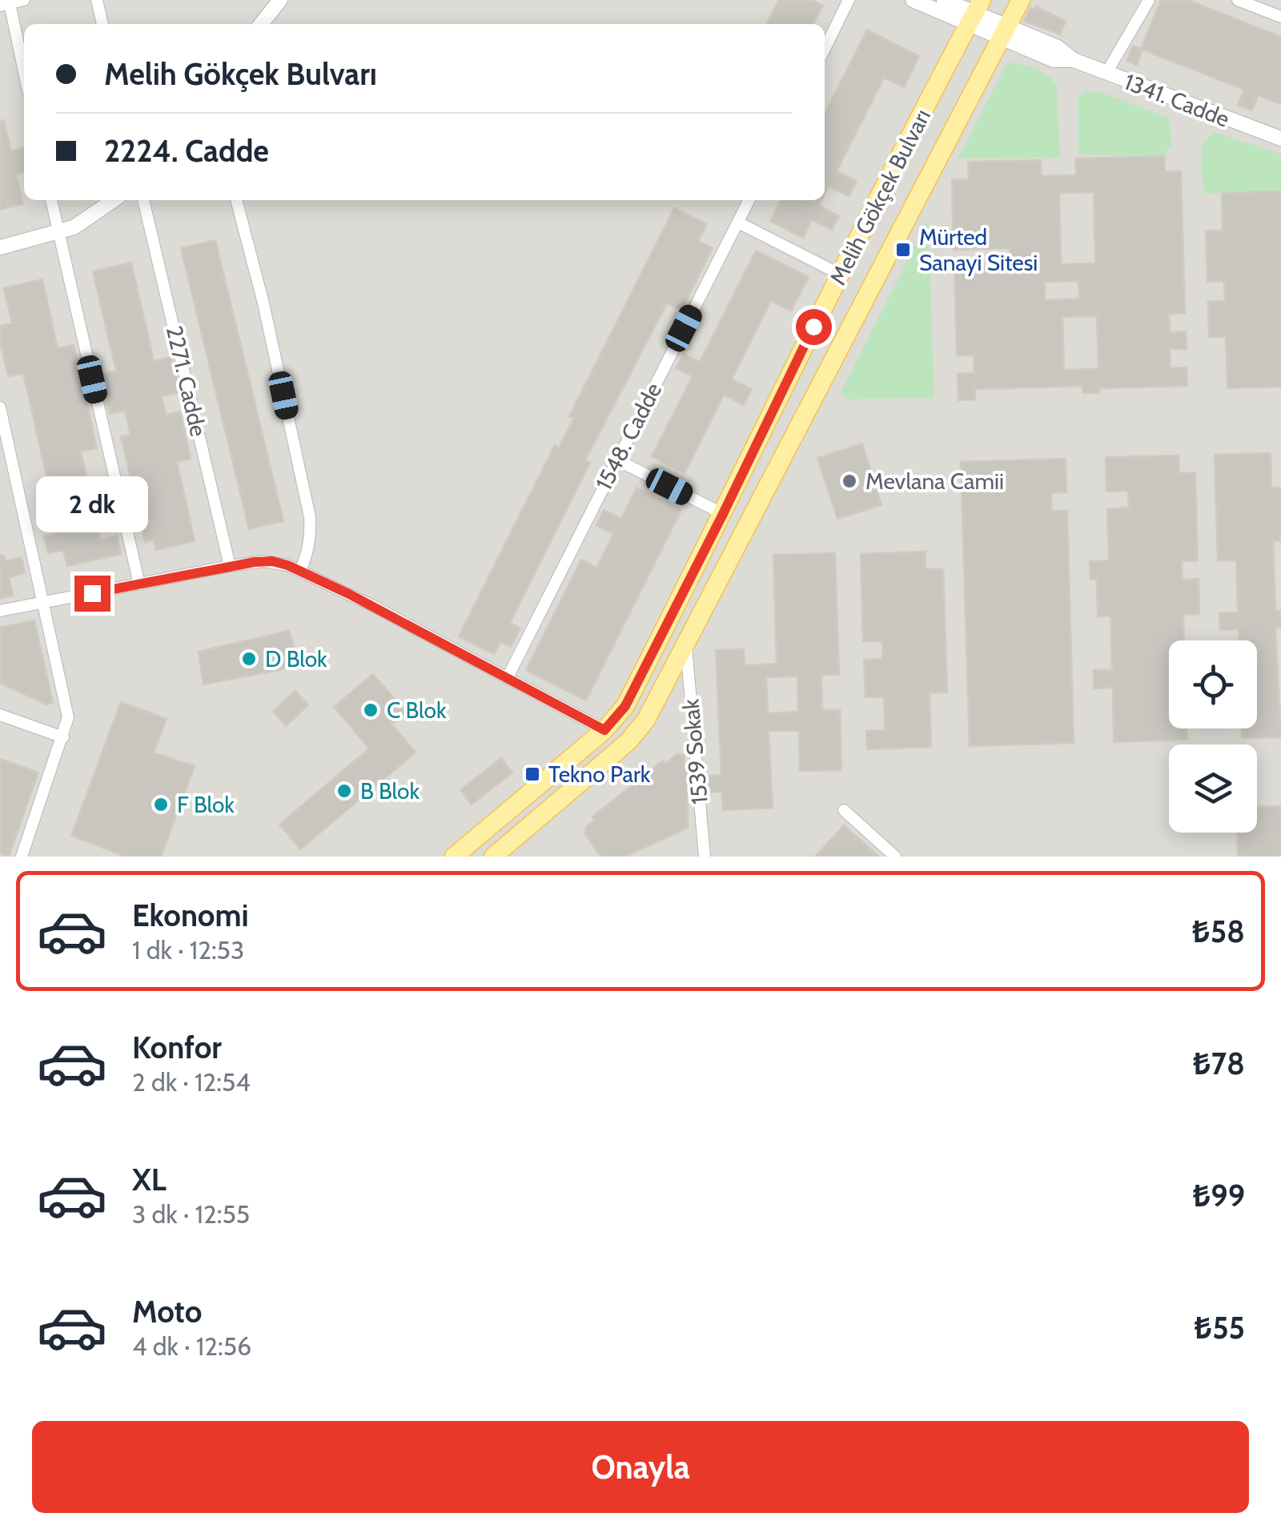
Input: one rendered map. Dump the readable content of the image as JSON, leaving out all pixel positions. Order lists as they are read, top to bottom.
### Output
{
  "streets": {
    "main road": ["Melih Gökçek Bulvarı"],
    "street": [
      "1341. Cadde",
      "2271. Cadde",
      "1548. Cadde",
      "1539 Sokak"
    ]
  },
  "crossings": [
    ["1341. Cadde", "Melih Gökçek Bulvarı"],
    ["Melih Gökçek Bulvarı", "1539 Sokak"]
  ],
  "places": {
    "transit": ["Mürted Sanayi Sitesi", "Tekno Park"],
    "other": [
      "Mevlana Camii",
      "D Blok",
      "C Blok",
      "B Blok",
      "F Blok"
    ]
  },
  "page": {
    "banner": ["Melih Gökçek Bulvarı", "2224. Cadde"],
    "bubble": "2 dk",
    "list": [
      {
        "name": "Ekonomi",
        "note": "1 dk · 12:53",
        "value": "₺58"
      },
      {
        "name": "Konfor",
        "note": "2 dk · 12:54",
        "value": "₺78"
      },
      {
        "name": "XL",
        "note": "3 dk · 12:55",
        "value": "₺99"
      },
      {
        "name": "Moto",
        "note": "4 dk · 12:56",
        "value": "₺55"
      }
    ],
    "buttons": "Onayla"
  }
}
